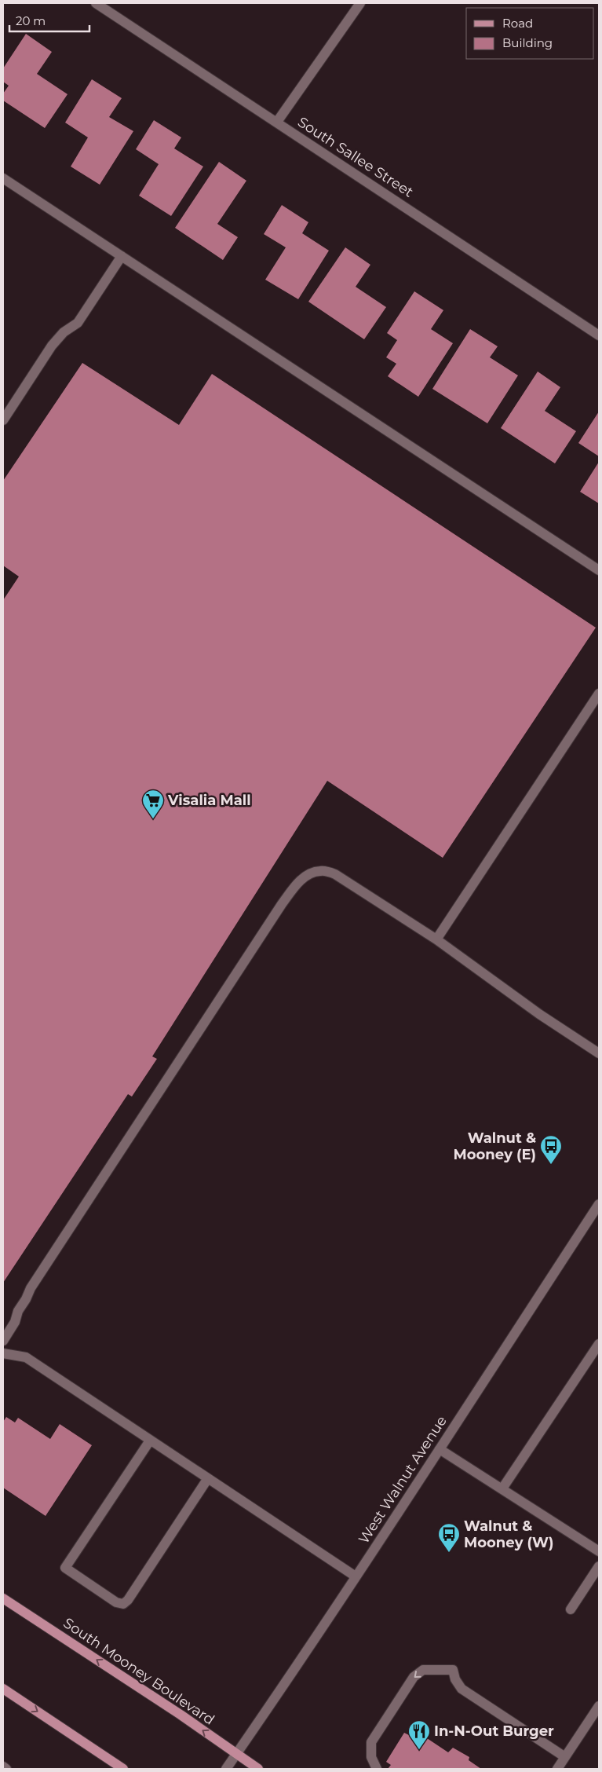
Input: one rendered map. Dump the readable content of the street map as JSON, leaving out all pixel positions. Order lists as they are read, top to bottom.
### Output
{
  "streets": {
    "main road": ["South Mooney Boulevard"],
    "street": ["South Sallee Street", "West Walnut Avenue"]
  },
  "crossings": [
    ["West Walnut Avenue", "South Mooney Boulevard"]
  ],
  "places": {
    "supermarket": ["Visalia Mall"],
    "bus stop": ["Walnut & Mooney (E)", "Walnut & Mooney (W)"],
    "restaurant": ["In-N-Out Burger"]
  },
  "legend": ["Road", "Building"],
  "scale_bar": "20 m"
}
